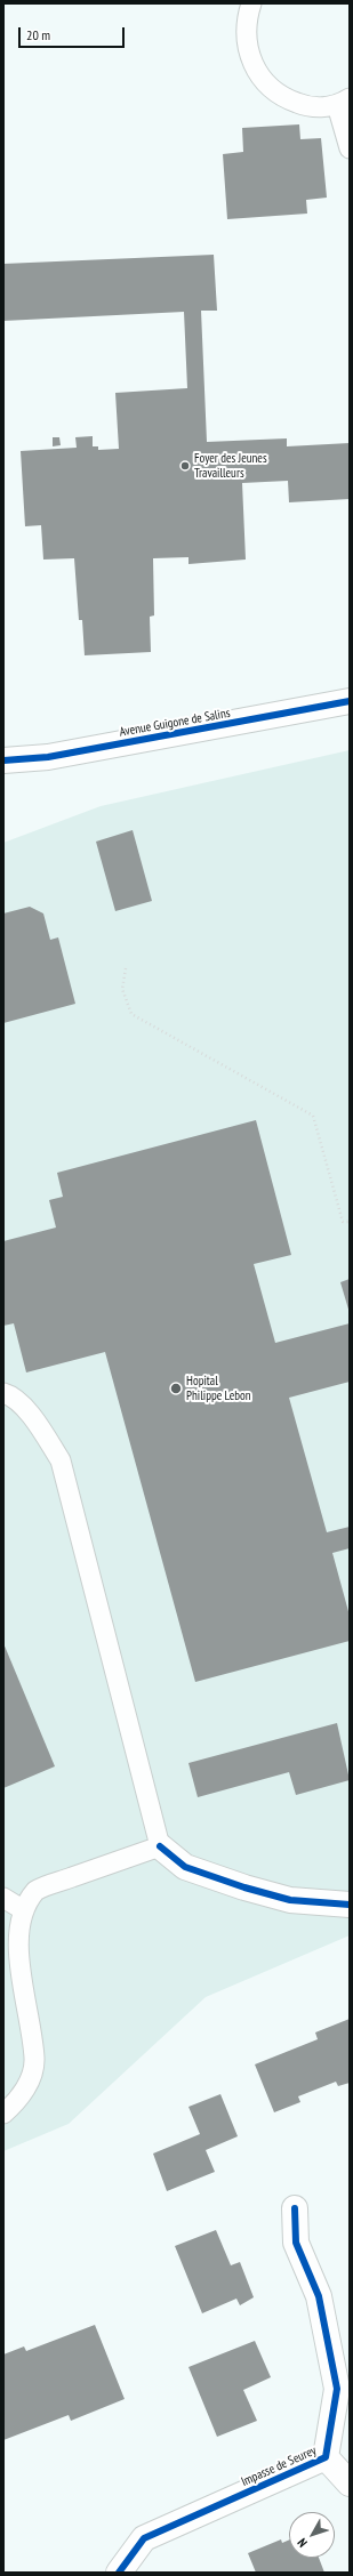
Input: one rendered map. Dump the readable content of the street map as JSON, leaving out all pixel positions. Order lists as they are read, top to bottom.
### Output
{
  "streets": {
    "street": ["Avenue Guigone de Salins", "Impasse de Seurey"]
  },
  "places": ["Foyer des Jeunes Travailleurs", "Hopital Philippe Lebon"],
  "scale_bar": "20 m",
  "north": "bottom left"
}
